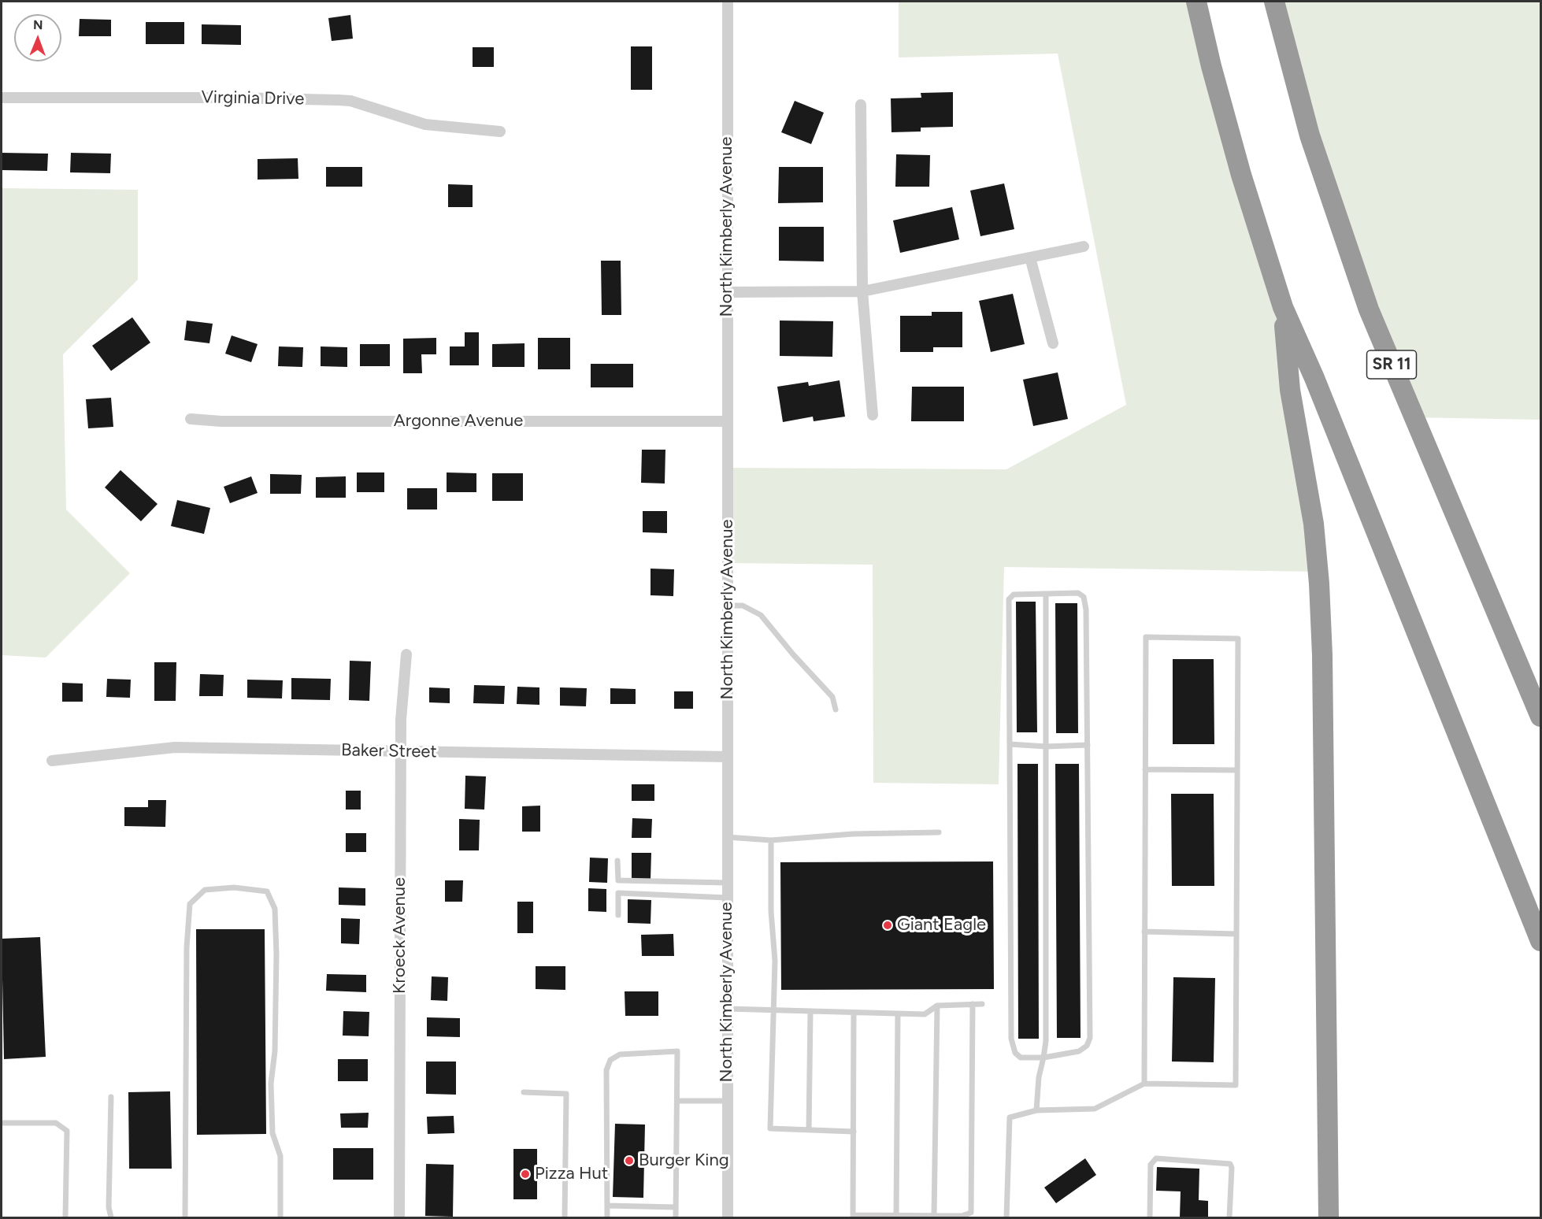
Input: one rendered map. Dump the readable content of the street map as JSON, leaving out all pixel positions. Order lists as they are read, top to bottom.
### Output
{
  "streets": {
    "highway": ["SR 11"],
    "street": [
      "Virginia Drive",
      "North Kimberly Avenue",
      "Argonne Avenue",
      "Baker Street",
      "Kroeck Avenue"
    ]
  },
  "crossings": [
    ["North Kimberly Avenue", "Argonne Avenue"],
    ["North Kimberly Avenue", "Baker Street"],
    ["Baker Street", "Kroeck Avenue"]
  ],
  "places": ["Giant Eagle", "Burger King", "Pizza Hut"],
  "north": "top"
}
